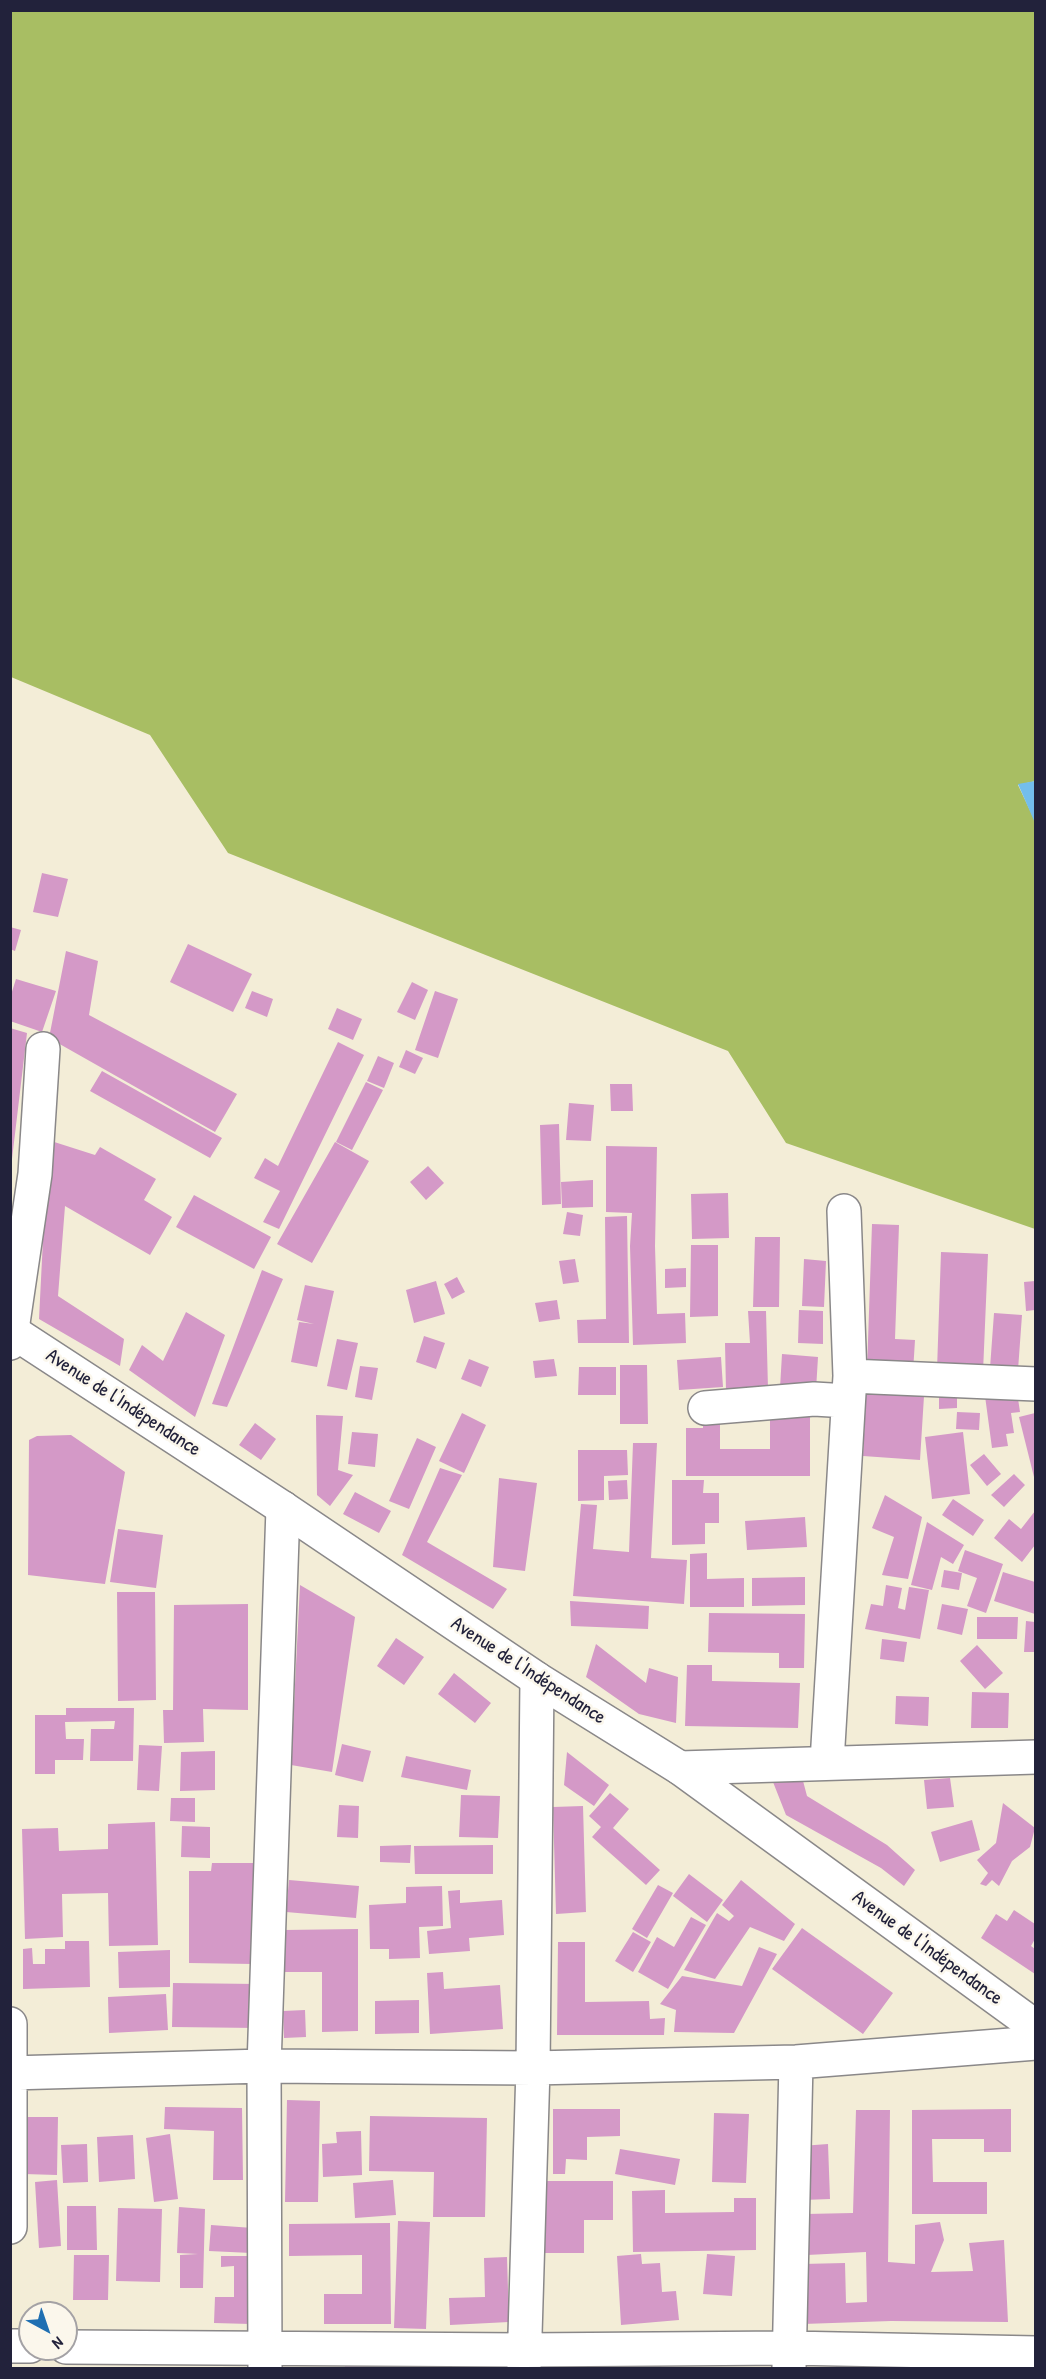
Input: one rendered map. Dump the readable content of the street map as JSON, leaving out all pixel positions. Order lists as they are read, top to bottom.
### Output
{
  "streets": {
    "street": ["Avenue de l'Indépendance"]
  },
  "north": "bottom right"
}
